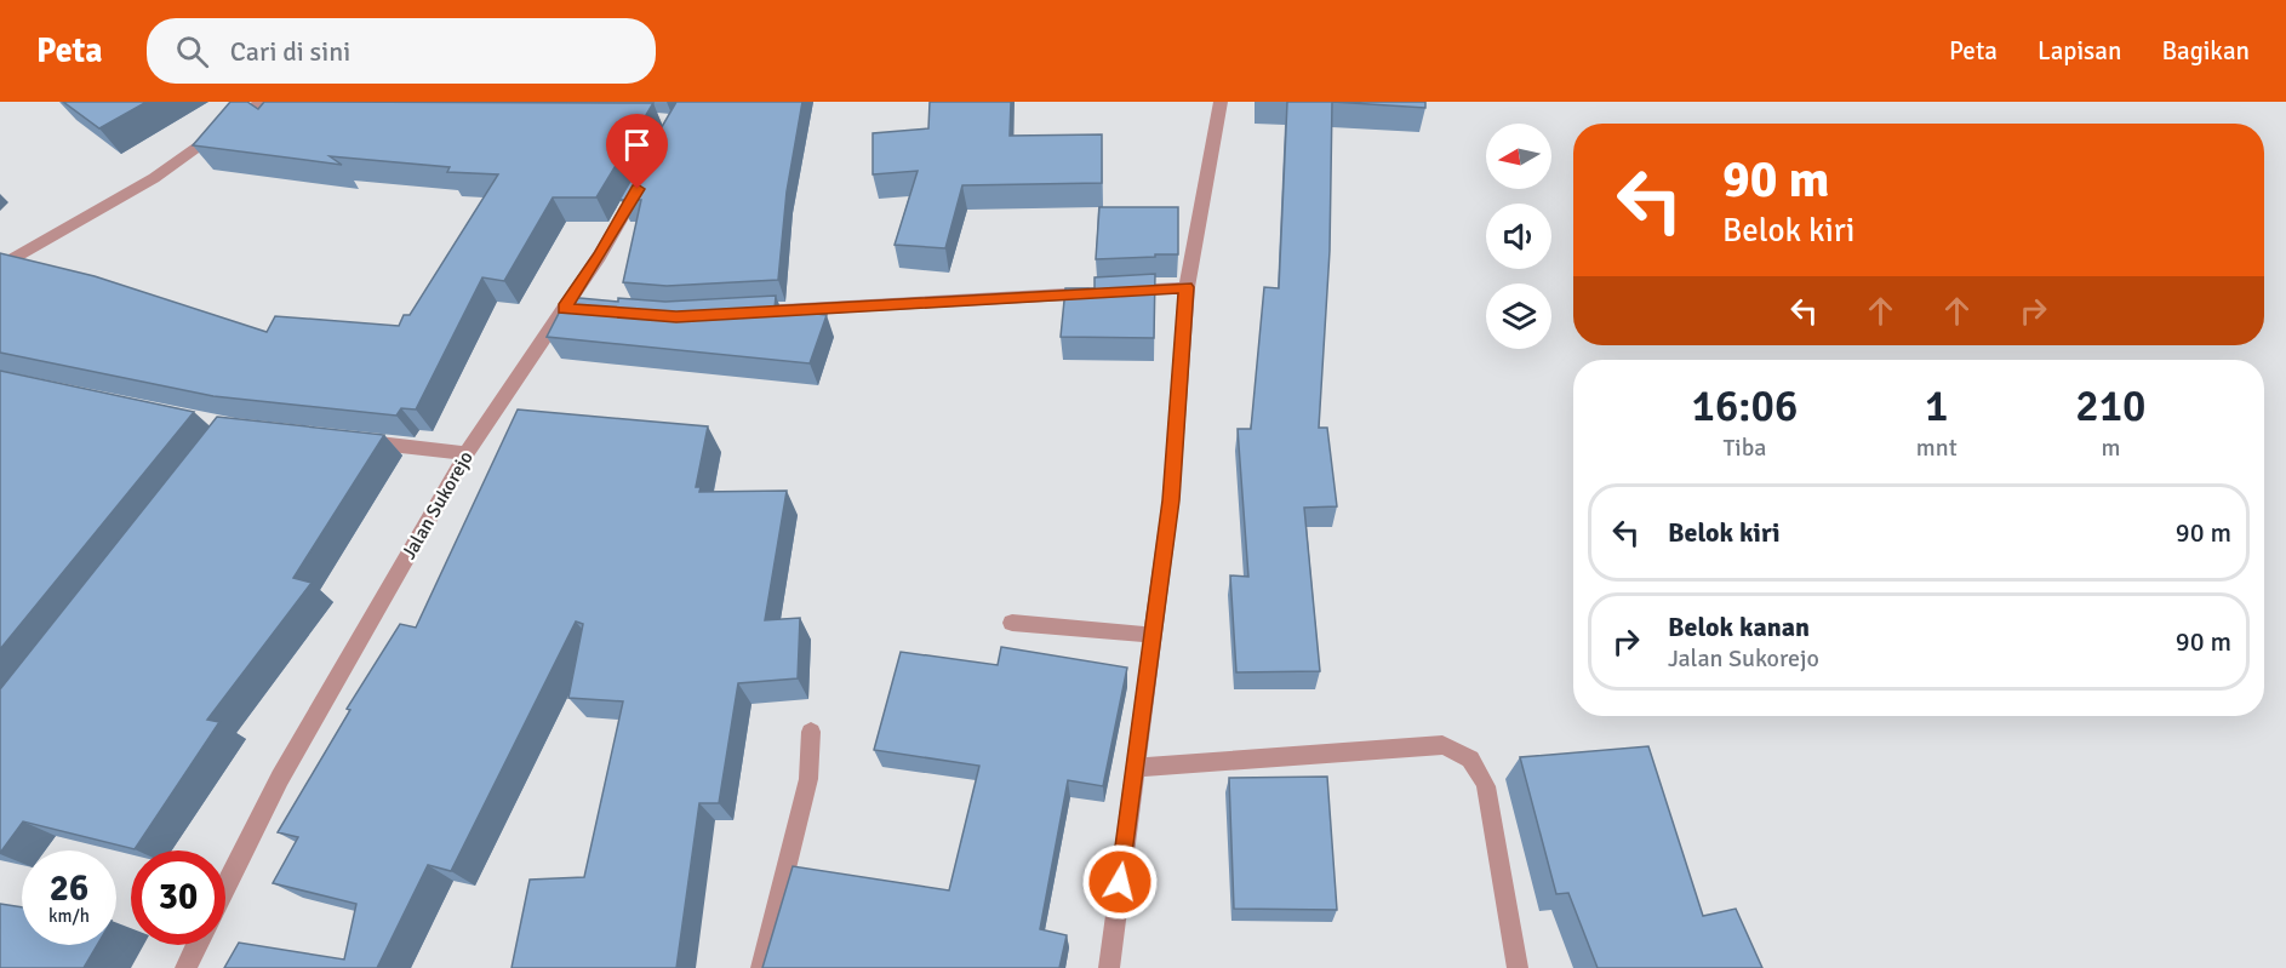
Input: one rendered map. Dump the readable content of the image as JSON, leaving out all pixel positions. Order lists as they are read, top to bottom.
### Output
{
  "streets": {
    "street": ["Jalan Sukorejo"]
  },
  "north": "left",
  "page": {
    "header": "Peta",
    "search": "Cari di sini",
    "nav": ["Peta", "Lapisan", "Bagikan"],
    "turn": ["90 m", "Belok kiri"],
    "eta": [
      "16:06",
      "Tiba",
      "1",
      "mnt",
      "210",
      "m"
    ],
    "list": [
      {
        "name": "Belok kiri",
        "value": "90 m"
      },
      {
        "name": "Belok kanan",
        "note": "Jalan Sukorejo",
        "value": "90 m"
      }
    ],
    "speed": "26 km/h",
    "limit": "30"
  }
}
